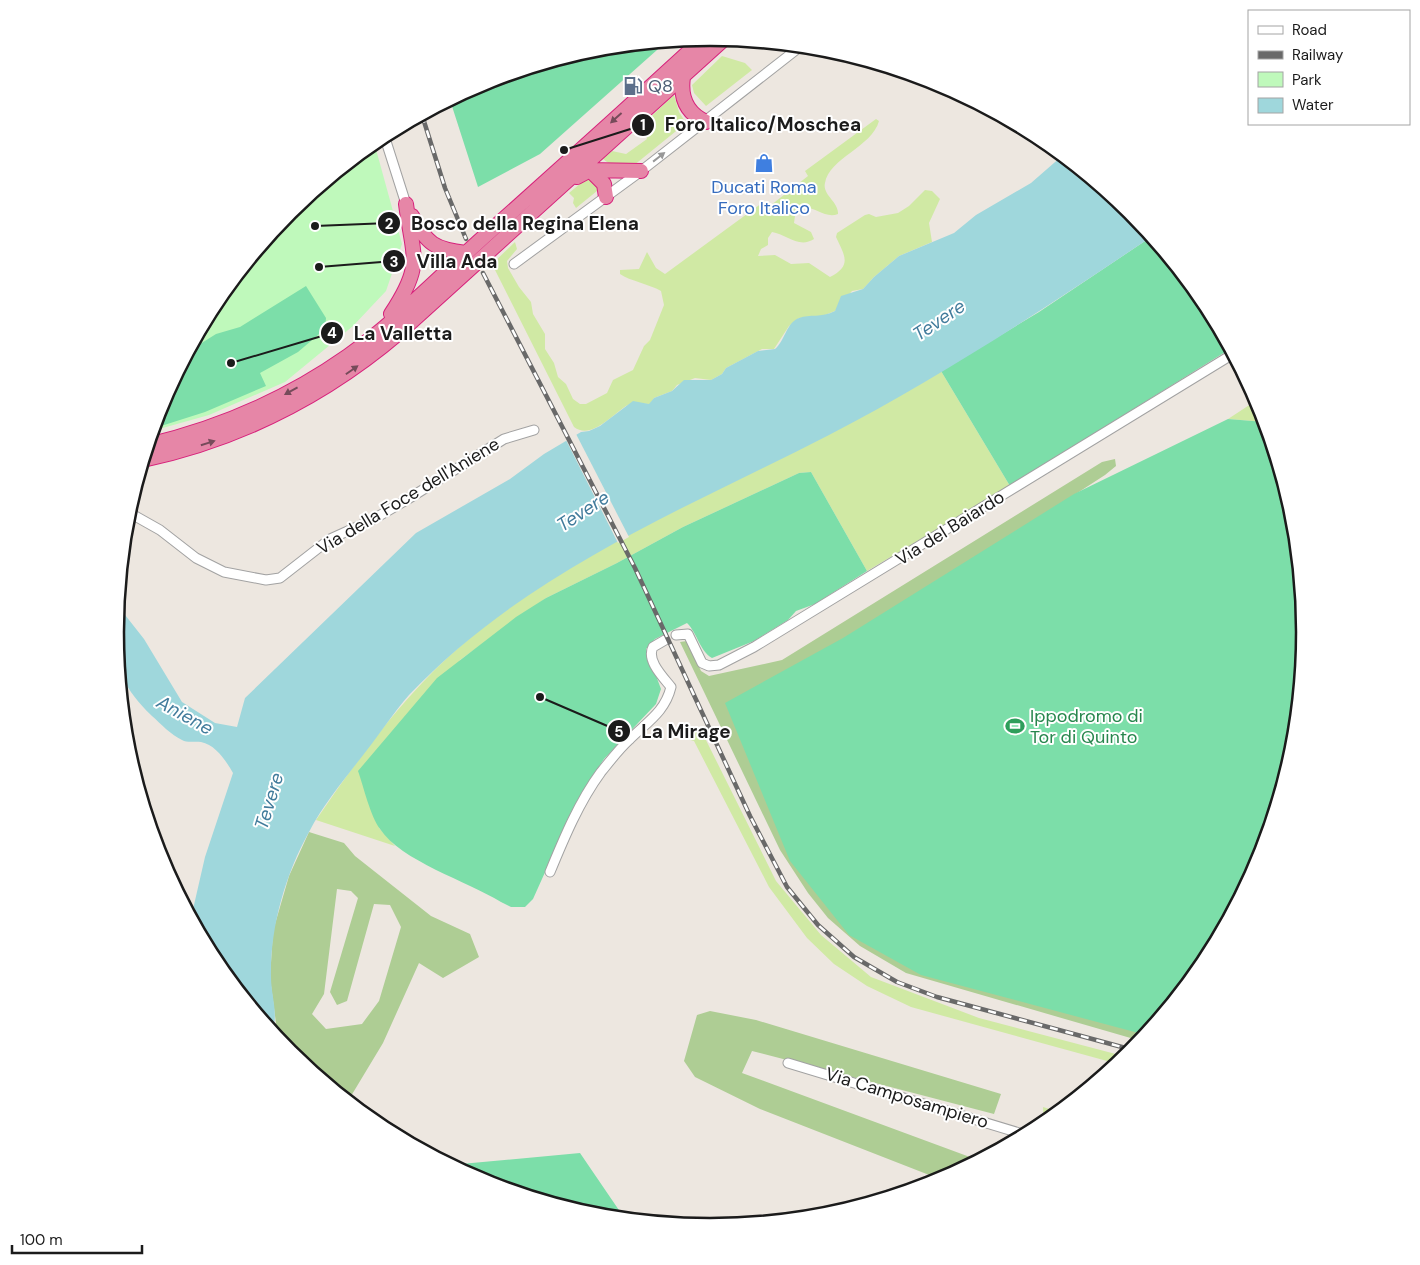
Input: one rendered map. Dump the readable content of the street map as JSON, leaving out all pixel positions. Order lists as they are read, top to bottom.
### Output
{
  "streets": {
    "street": ["Via della Foce dell'Aniene", "Via del Baiardo", "Via Camposampiero"]
  },
  "water": ["Tevere", "Aniene"],
  "places": {
    "fuel station": ["Q8"],
    "other": [
      "Foro Italico/Moschea",
      "Bosco della Regina Elena",
      "Villa Ada",
      "La Valletta",
      "La Mirage"
    ],
    "shop": ["Ducati Roma Foro Italico"],
    "sports": ["Ippodromo di Tor di Quinto"]
  },
  "legend": [
    "Road",
    "Railway",
    "Park",
    "Water"
  ],
  "scale_bar": "100 m"
}
